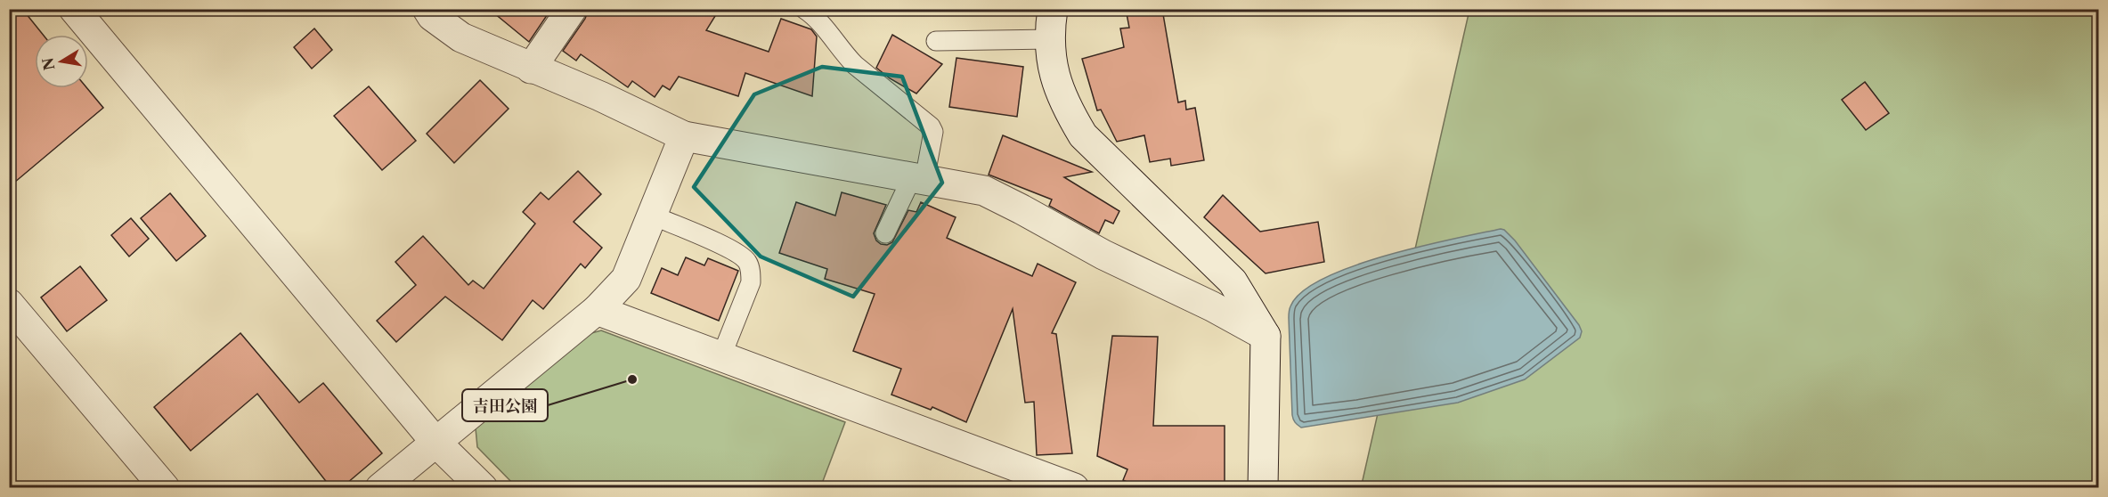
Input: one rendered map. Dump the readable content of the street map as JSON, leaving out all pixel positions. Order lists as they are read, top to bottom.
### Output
{
  "places": ["吉田公園"],
  "north": "left"
}
